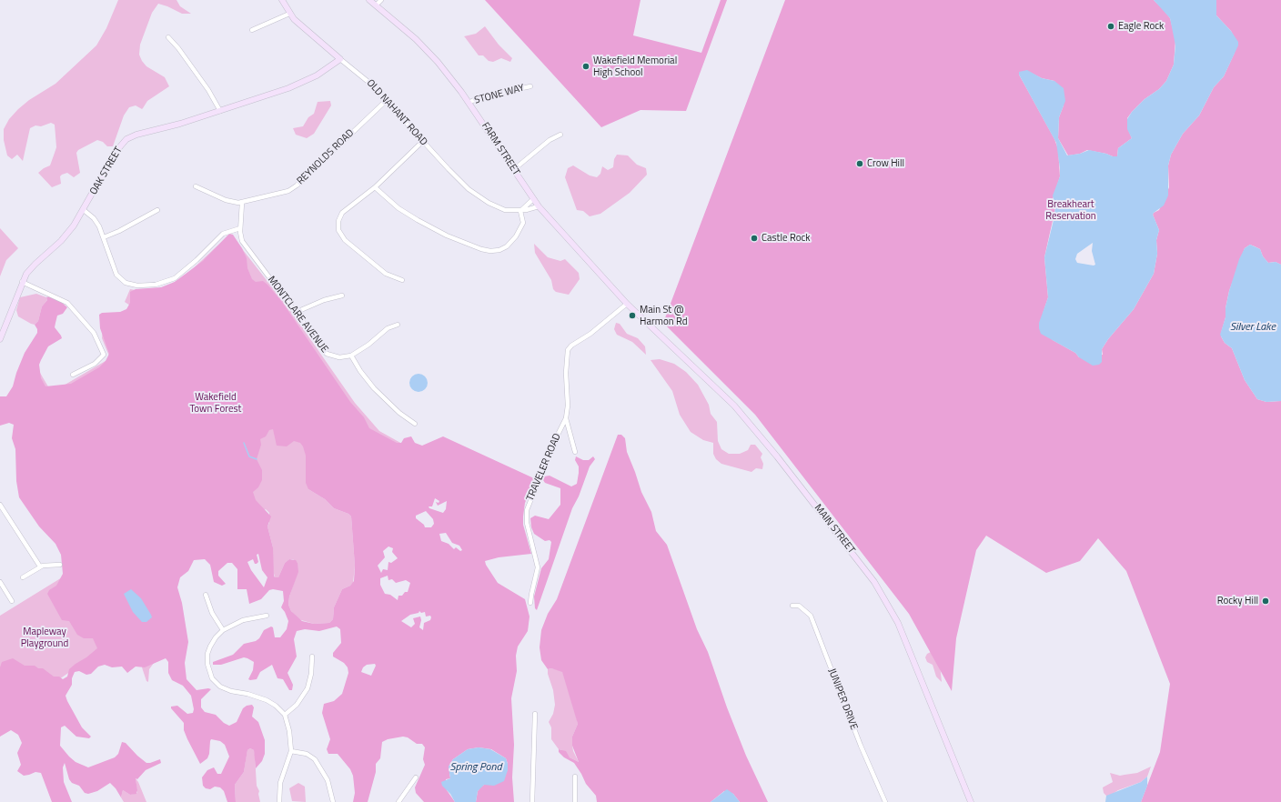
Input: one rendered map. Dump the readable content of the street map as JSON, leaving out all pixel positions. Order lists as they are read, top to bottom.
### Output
{
  "streets": {
    "main road": [
      "OLD NAHANT ROAD",
      "FARM STREET",
      "OAK STREET",
      "MAIN STREET"
    ],
    "street": [
      "STONE WAY",
      "REYNOLDS ROAD",
      "MONTCLARE AVENUE",
      "TRAVELER ROAD",
      "JUNIPER DRIVE"
    ]
  },
  "crossings": [
    ["STONE WAY", "FARM STREET"],
    ["OLD NAHANT ROAD", "FARM STREET"],
    ["OLD NAHANT ROAD", "REYNOLDS ROAD"],
    ["OLD NAHANT ROAD", "OAK STREET"],
    ["FARM STREET", "MAIN STREET"],
    ["REYNOLDS ROAD", "MONTCLARE AVENUE"]
  ],
  "water": ["Silver Lake", "Spring Pond"],
  "parks": ["Breakheart Reservation", "Wakefield Town Forest", "Mapleway Playground"],
  "places": [
    "Eagle Rock",
    "Wakefield Memorial High School",
    "Crow Hill",
    "Castle Rock",
    "Main St @ Harmon Rd",
    "Rocky Hill"
  ]
}
